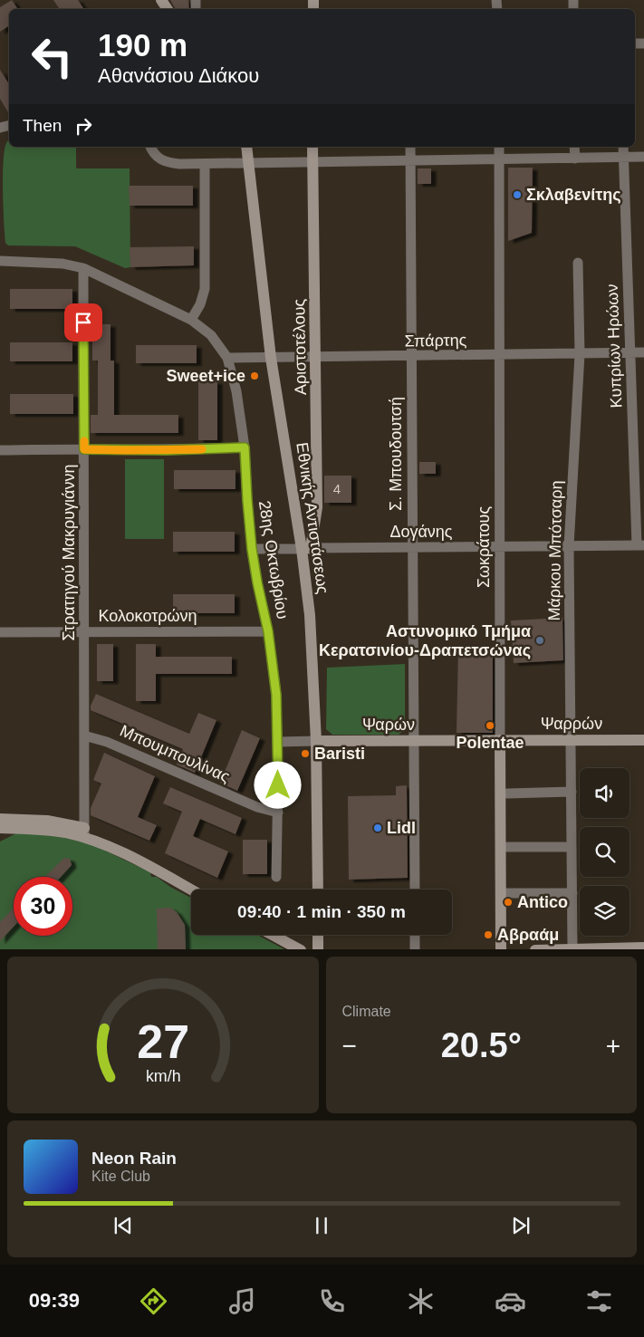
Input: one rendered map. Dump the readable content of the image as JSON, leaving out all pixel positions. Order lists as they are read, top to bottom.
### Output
{
  "streets": {
    "street": [
      "Σπάρτης",
      "Κυπρίων Ηρώων",
      "Αριστοτέλους",
      "Σ. Μπουδουτσή",
      "Εθνικής Αντιστάσεως",
      "Δογάνης",
      "Σωκράτους",
      "Μάρκου Μπότσαρη",
      "Στρατηγού Μακρυγιάννη",
      "28ης Οκτωβρίου",
      "Κολοκοτρώνη",
      "Ψαρρών",
      "Ψαρών",
      "Μπουμπουλίνας"
    ]
  },
  "crossings": [
    ["Σπάρτης", "Κυπρίων Ηρώων"],
    ["Σπάρτης", "Αριστοτέλους"],
    ["Σπάρτης", "Σ. Μπουδουτσή"],
    ["Σπάρτης", "Εθνικής Αντιστάσεως"],
    ["Σπάρτης", "Σωκράτους"],
    ["Σπάρτης", "Μάρκου Μπότσαρη"],
    ["Σπάρτης", "28ης Οκτωβρίου"],
    ["Κυπρίων Ηρώων", "Δογάνης"],
    ["Αριστοτέλους", "Εθνικής Αντιστάσεως"],
    ["Αριστοτέλους", "Δογάνης"],
    ["Σ. Μπουδουτσή", "Δογάνης"],
    ["Σ. Μπουδουτσή", "Ψαρών"],
    ["Εθνικής Αντιστάσεως", "Δογάνης"],
    ["Εθνικής Αντιστάσεως", "Ψαρών"],
    ["Δογάνης", "Σωκράτους"],
    ["Δογάνης", "Μάρκου Μπότσαρη"],
    ["Δογάνης", "28ης Οκτωβρίου"],
    ["Σωκράτους", "Ψαρρών"],
    ["Σωκράτους", "Ψαρών"],
    ["Μάρκου Μπότσαρη", "Ψαρρών"],
    ["Στρατηγού Μακρυγιάννη", "Κολοκοτρώνη"],
    ["Στρατηγού Μακρυγιάννη", "Μπουμπουλίνας"],
    ["28ης Οκτωβρίου", "Κολοκοτρώνη"],
    ["28ης Οκτωβρίου", "Ψαρών"],
    ["28ης Οκτωβρίου", "Μπουμπουλίνας"],
    ["Ψαρρών", "Ψαρών"]
  ],
  "places": [
    "Σκλαβενίτης",
    "Sweet+ice",
    "Αστυνομικό Τμήμα Κερατσινίου-Δραπετσώνας",
    "Polentae",
    "Baristi",
    "Lidl",
    "Antico",
    "Αβραάμ"
  ],
  "house_numbers": ["4"],
  "page": {
    "turn": ["190 m", "Αθανάσιου Διάκου"],
    "then": "Then",
    "limit": "30",
    "trip": "09:40 · 1 min · 350 m",
    "tile": "Climate",
    "heat": ["−", "20.5°", "+"],
    "song": ["Neon Rain", "Kite Club"],
    "tabs": "09:39",
    "gauge": ["27", "km/h"]
  }
}
